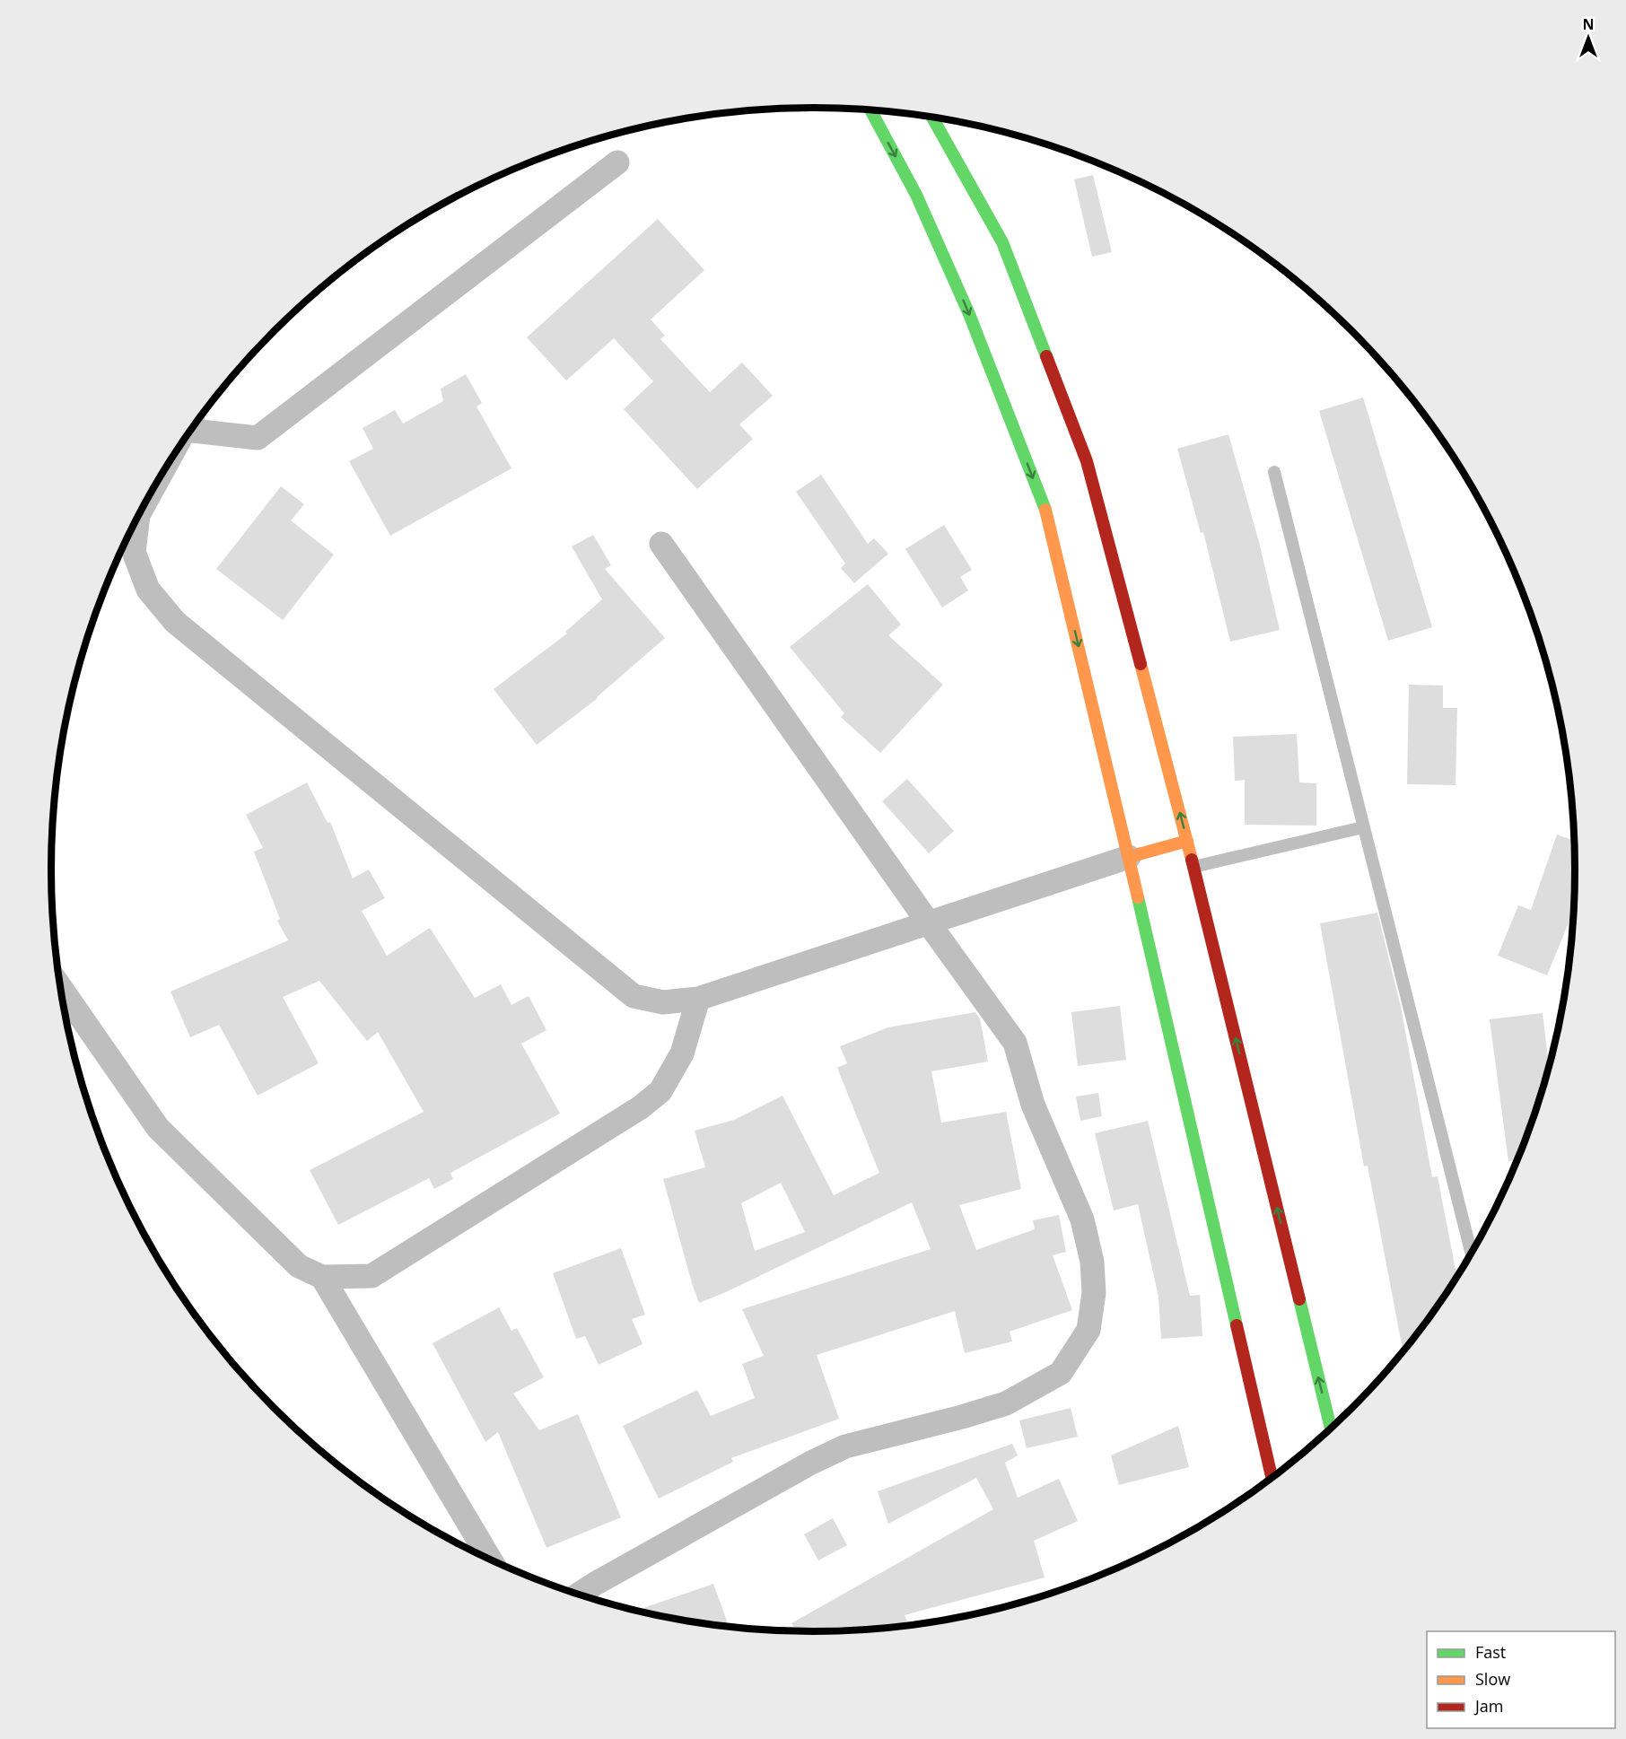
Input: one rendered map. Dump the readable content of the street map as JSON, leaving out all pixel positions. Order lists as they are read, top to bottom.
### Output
{
  "legend": ["Fast", "Slow", "Jam"],
  "north": "top"
}
